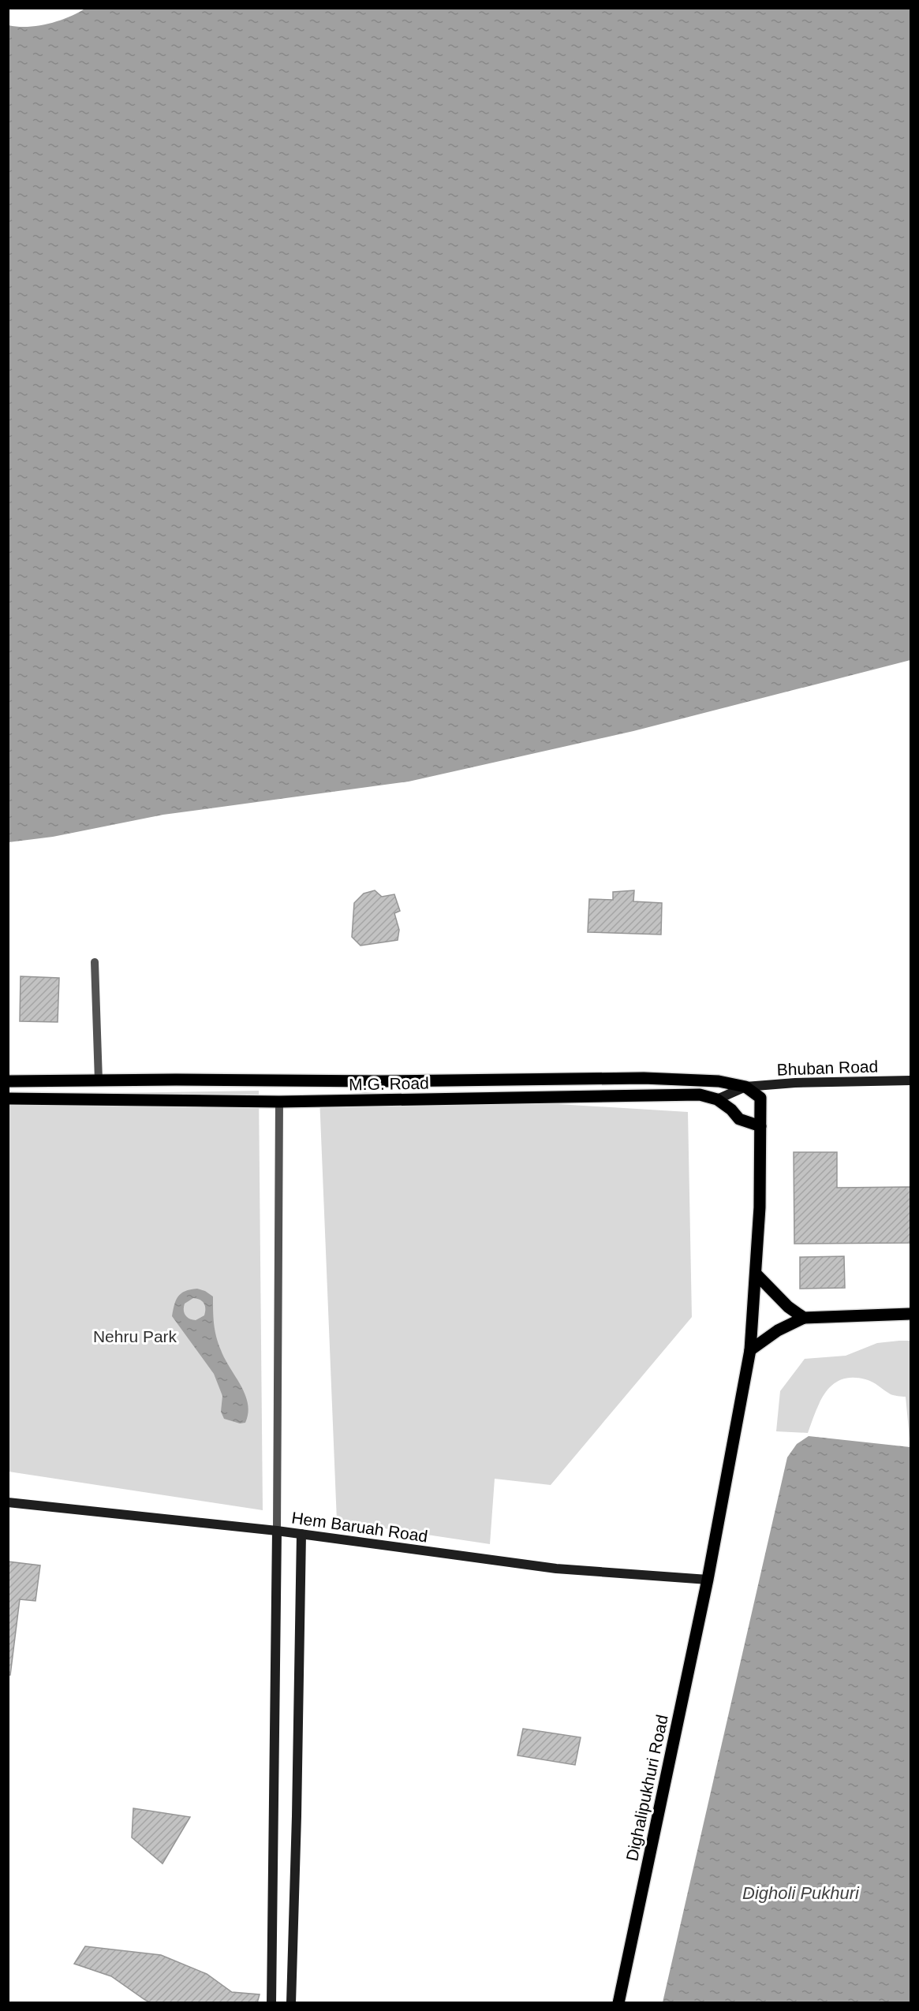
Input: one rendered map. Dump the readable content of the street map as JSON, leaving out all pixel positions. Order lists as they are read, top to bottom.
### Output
{
  "streets": {
    "main road": ["M.G. Road", "Dighalipukhuri Road"],
    "street": ["Bhuban Road", "Hem Baruah Road"]
  },
  "crossings": [
    ["Bhuban Road", "Dighalipukhuri Road"],
    ["M.G. Road", "Dighalipukhuri Road"],
    ["Hem Baruah Road", "Dighalipukhuri Road"]
  ],
  "water": ["Digholi Pukhuri"],
  "parks": ["Nehru Park"]
}
